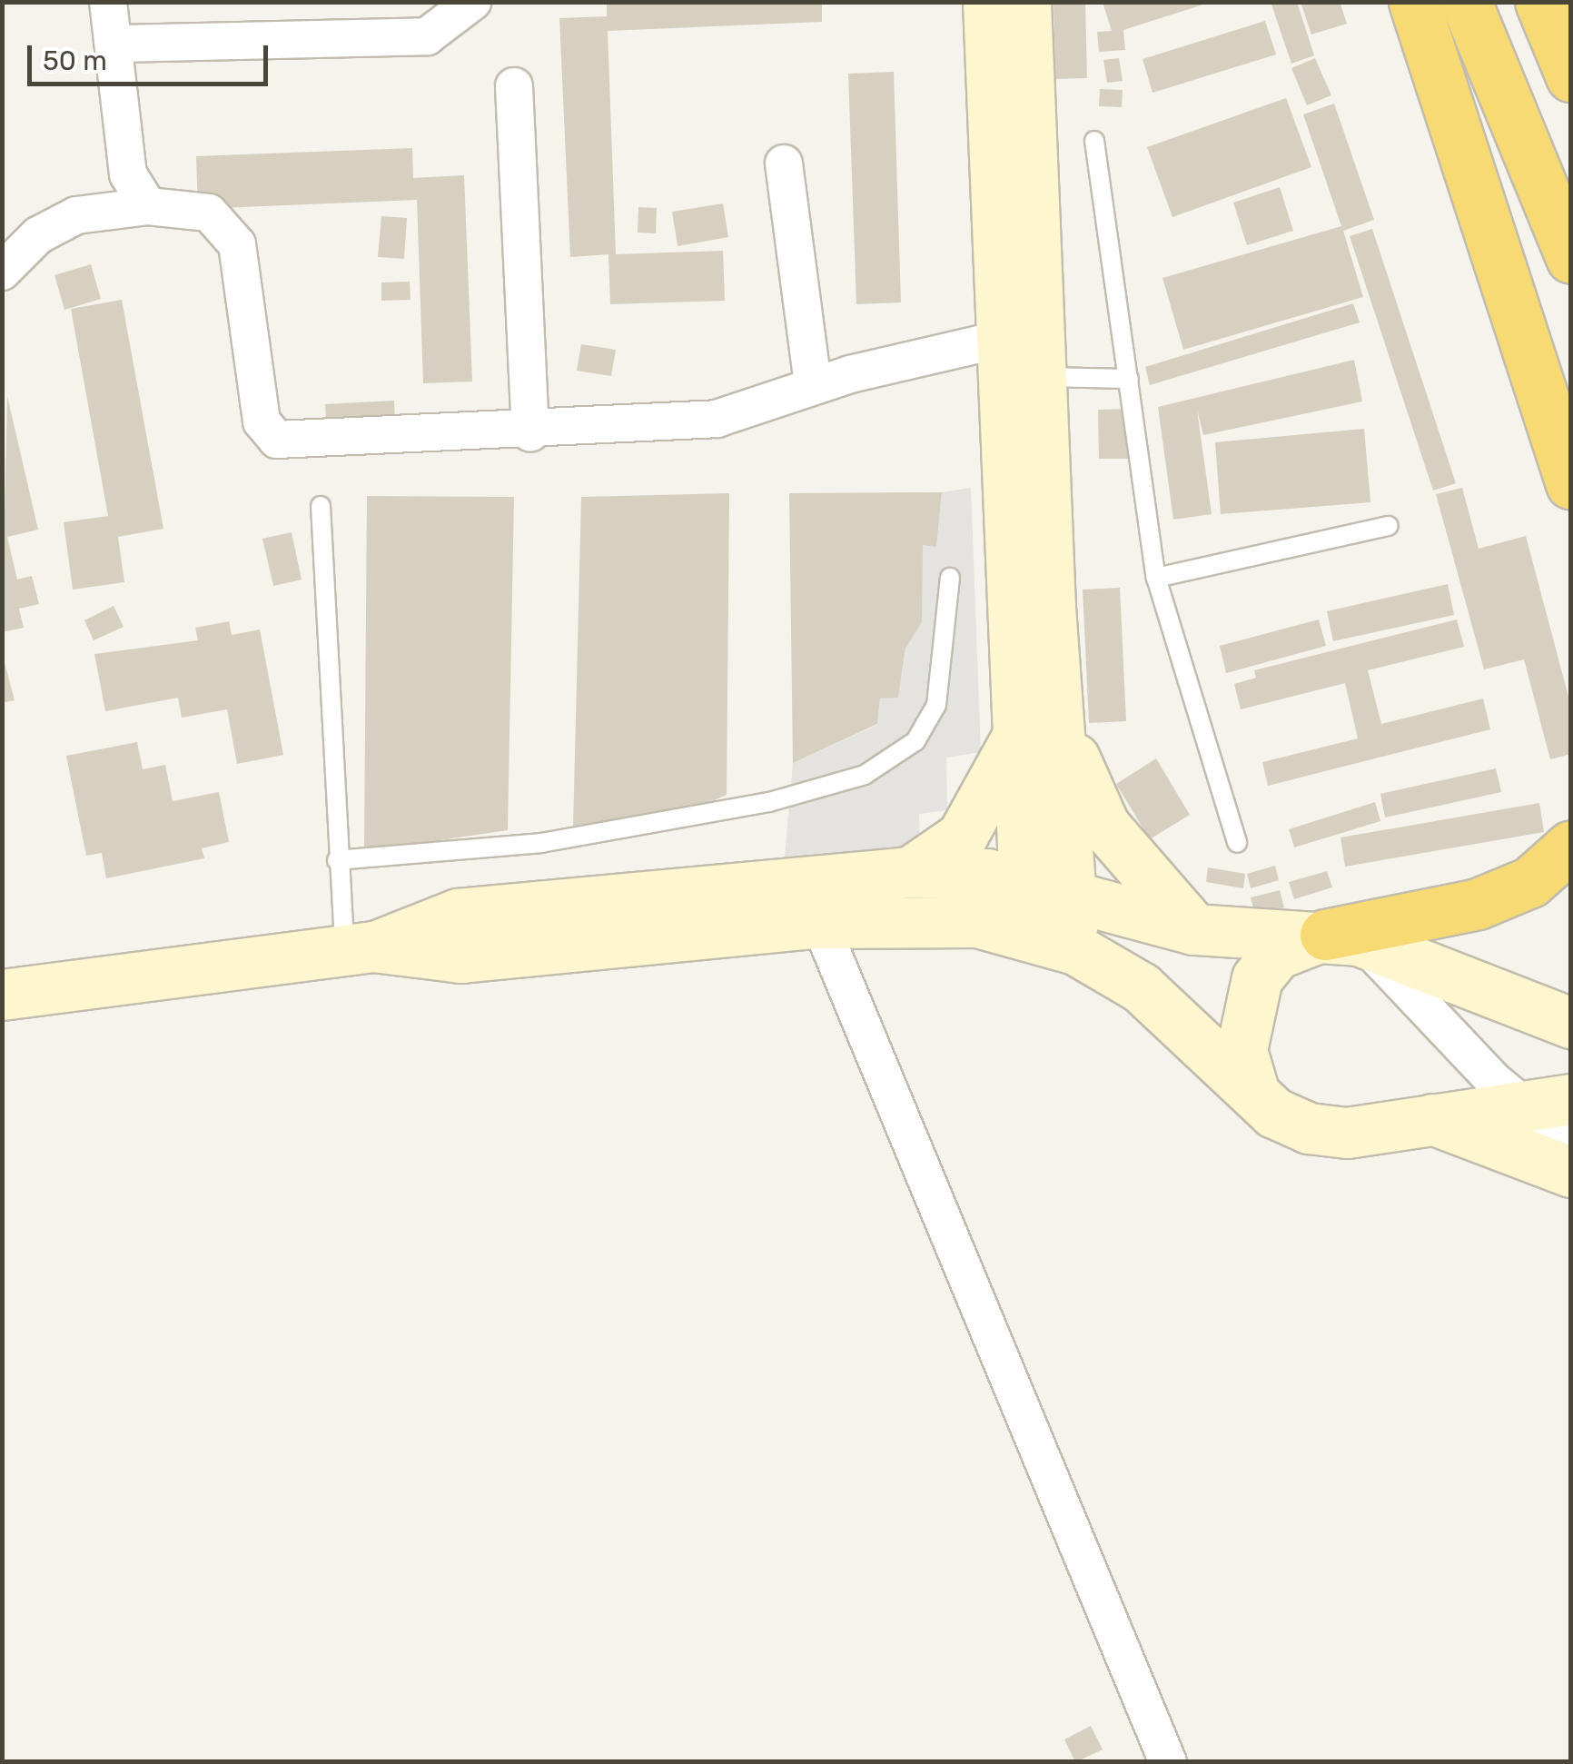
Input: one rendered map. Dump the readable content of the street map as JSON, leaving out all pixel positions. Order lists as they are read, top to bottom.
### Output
{
  "scale_bar": "50 m"
}
